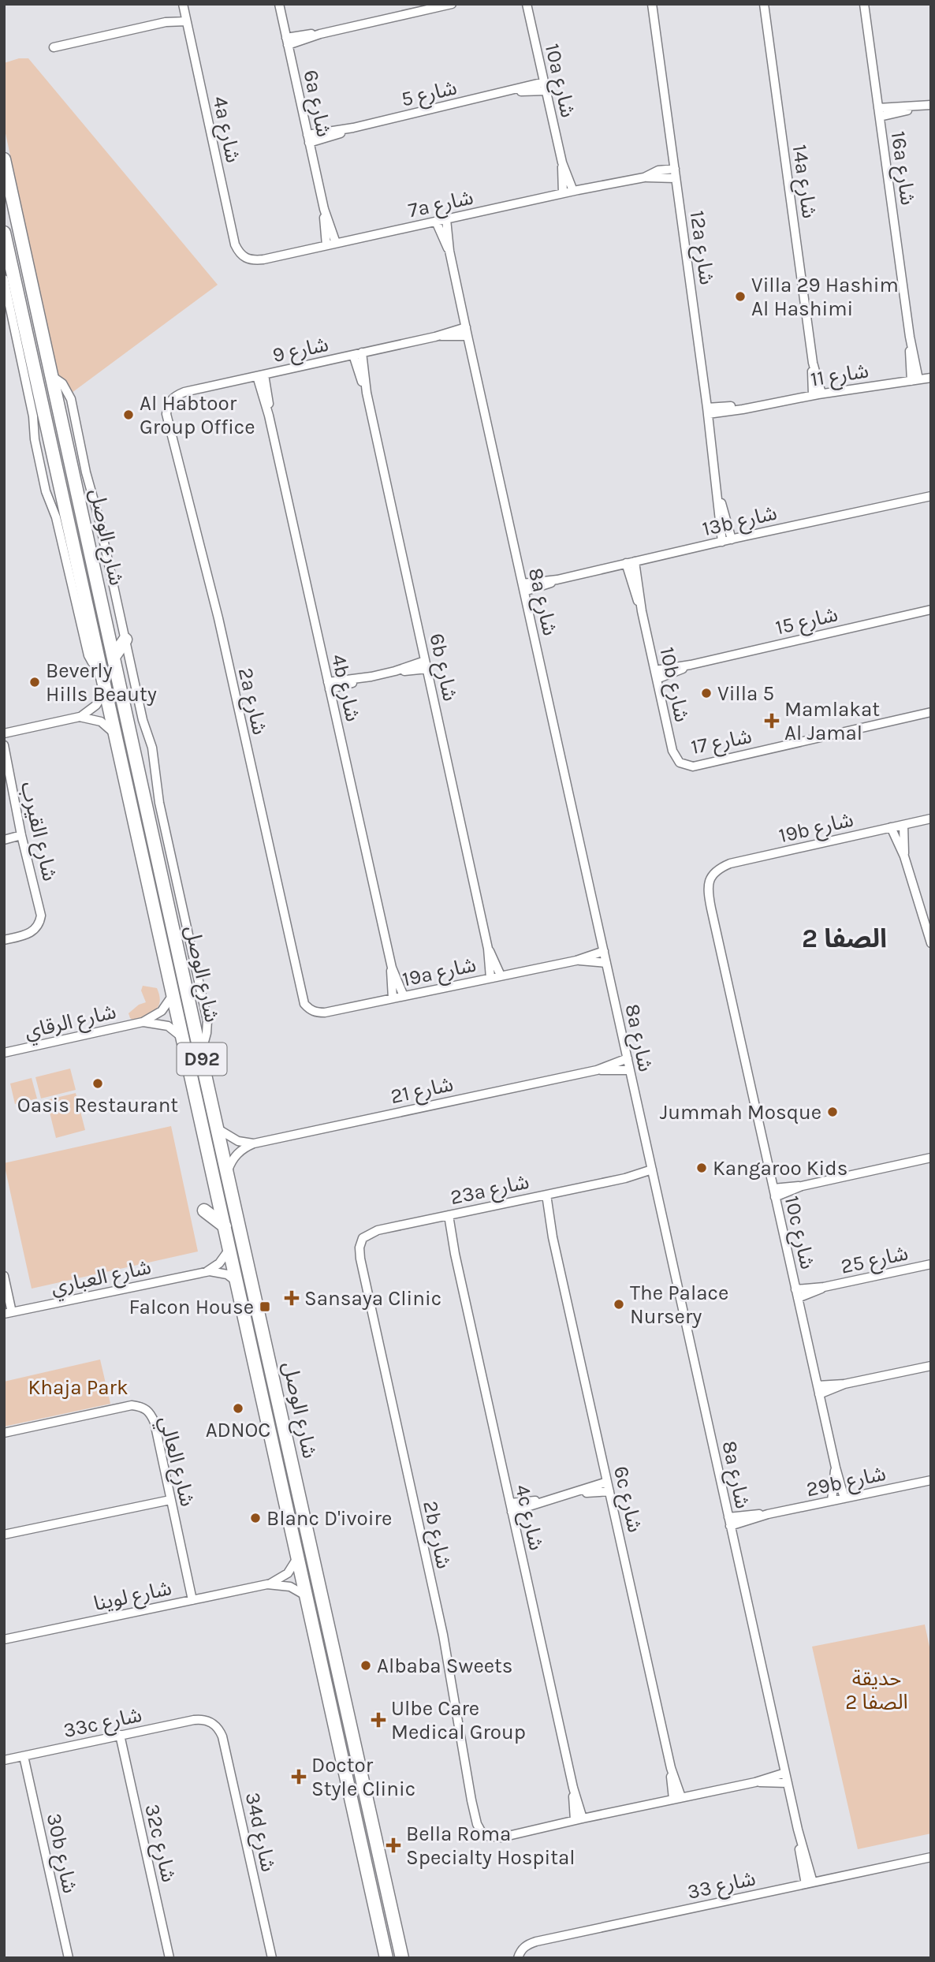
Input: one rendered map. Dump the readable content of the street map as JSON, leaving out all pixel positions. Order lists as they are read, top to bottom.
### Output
{
  "streets": {
    "main road": ["شارع الوصل", "D92"],
    "street": [
      "10a شارع",
      "شارع 5",
      "6a شارع",
      "4a شارع",
      "16a شارع",
      "14a شارع",
      "7a شارع",
      "12a شارع",
      "شارع 9",
      "شارع 11",
      "13b شارع",
      "8a شارع",
      "شارع 15",
      "6b شارع",
      "10b شارع",
      "4b شارع",
      "2a شارع",
      "شارع 17",
      "19b شارع",
      "شارع القيرب",
      "19a شارع",
      "شارع الرقاي",
      "شارع 21",
      "23a شارع",
      "10c شارع",
      "شارع 25",
      "شارع العباري",
      "شارع العالي",
      "29b شارع",
      "6c شارع",
      "4c شارع",
      "2b شارع",
      "شارع لوينا",
      "33c شارع",
      "34d شارع",
      "32c شارع",
      "30b شارع",
      "شارع 33"
    ]
  },
  "crossings": [
    ["10a شارع", "شارع 5"],
    ["10a شارع", "7a شارع"],
    ["شارع 5", "6a شارع"],
    ["6a شارع", "7a شارع"],
    ["4a شارع", "7a شارع"],
    ["16a شارع", "شارع 11"],
    ["14a شارع", "شارع 11"],
    ["7a شارع", "12a شارع"],
    ["7a شارع", "8a شارع"],
    ["12a شارع", "شارع 11"],
    ["12a شارع", "13b شارع"],
    ["شارع 9", "8a شارع"],
    ["شارع 9", "6b شارع"],
    ["شارع 9", "4b شارع"],
    ["شارع 9", "2a شارع"],
    ["13b شارع", "8a شارع"],
    ["13b شارع", "10b شارع"],
    ["شارع الوصل", "شارع الرقاي"],
    ["شارع الوصل", "شارع 21"],
    ["شارع الوصل", "شارع العباري"],
    ["شارع الوصل", "شارع لوينا"],
    ["8a شارع", "19a شارع"],
    ["8a شارع", "شارع 21"],
    ["8a شارع", "23a شارع"],
    ["8a شارع", "29b شارع"],
    ["8a شارع", "شارع 33"],
    ["شارع 15", "10b شارع"],
    ["6b شارع", "19a شارع"],
    ["10b شارع", "شارع 17"],
    ["4b شارع", "19a شارع"],
    ["2a شارع", "19a شارع"],
    ["19b شارع", "10c شارع"],
    ["23a شارع", "6c شارع"],
    ["23a شارع", "4c شارع"],
    ["23a شارع", "2b شارع"],
    ["10c شارع", "شارع 25"],
    ["10c شارع", "29b شارع"],
    ["شارع العالي", "شارع لوينا"],
    ["4c شارع", "2b شارع"],
    ["33c شارع", "34d شارع"],
    ["33c شارع", "32c شارع"],
    ["33c شارع", "30b شارع"]
  ],
  "districts": ["الصفا 2"],
  "parks": ["Khaja Park", "حديقة الصفا 2"],
  "places": {
    "other": [
      "Villa 29 Hashim Al Hashimi",
      "Al Habtoor Group Office",
      "Beverly Hills Beauty",
      "Villa 5",
      "Oasis Restaurant",
      "Jummah Mosque",
      "Kangaroo Kids",
      "The Palace Nursery",
      "ADNOC",
      "Blanc D'ivoire",
      "Albaba Sweets"
    ],
    "health": [
      "Mamlakat Al Jamal",
      "Sansaya Clinic",
      "Ulbe Care Medical Group",
      "Doctor Style Clinic",
      "Bella Roma Specialty Hospital"
    ],
    "transit": ["Falcon House"]
  }
}
